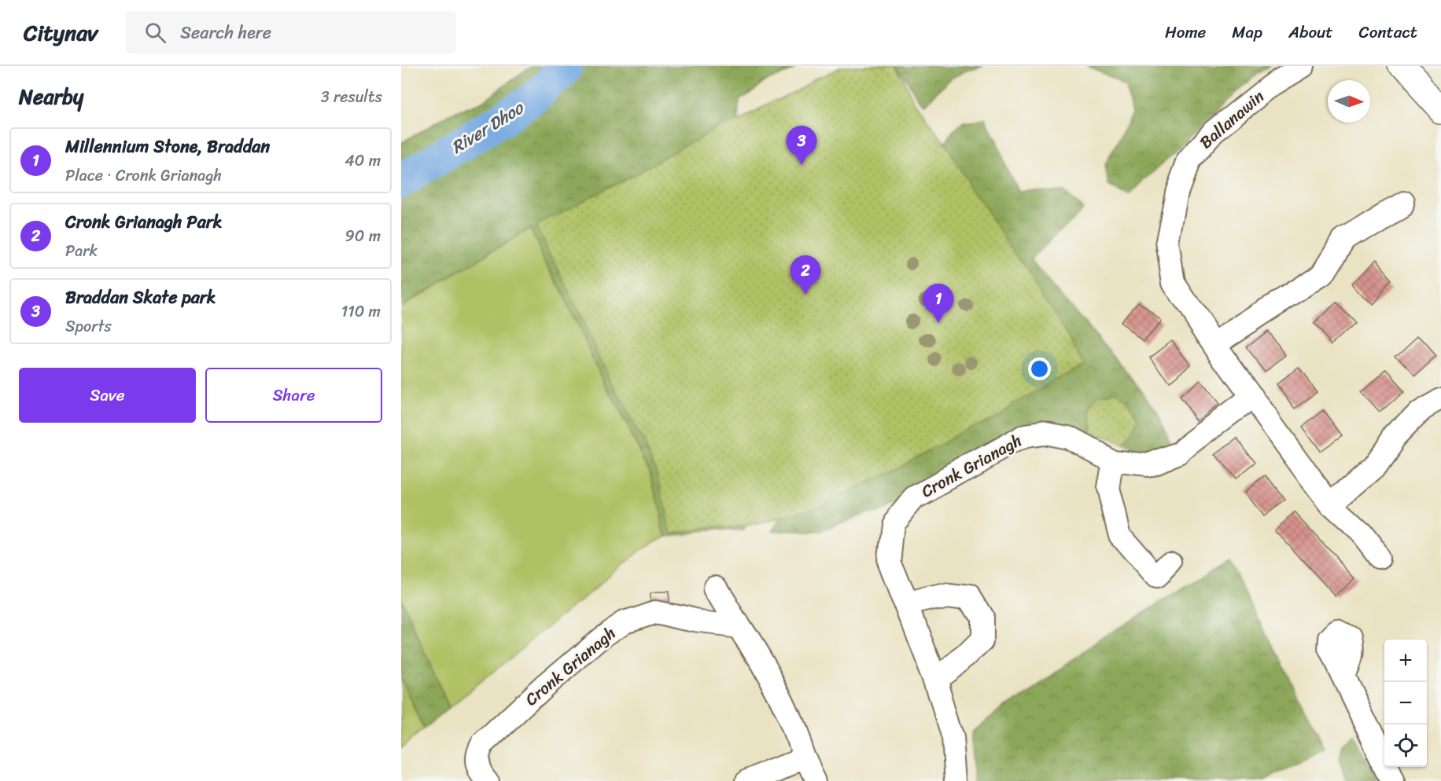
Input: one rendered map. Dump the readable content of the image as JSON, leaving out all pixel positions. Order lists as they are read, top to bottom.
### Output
{
  "streets": {
    "street": ["Ballanawin", "Cronk Grianagh"]
  },
  "crossings": [
    ["Ballanawin", "Cronk Grianagh"]
  ],
  "water": ["River Dhoo"],
  "north": "right",
  "page": {
    "header": "Citynav",
    "search": "Search here",
    "nav": [
      "Home",
      "Map",
      "About",
      "Contact"
    ],
    "heading": ["Nearby", "3 results"],
    "pins": ["3", "2", "1"],
    "list": [
      {
        "mark": "1",
        "name": "Millennium Stone, Braddan",
        "note": "Place · Cronk Grianagh",
        "value": "40 m"
      },
      {
        "mark": "2",
        "name": "Cronk Grianagh Park",
        "note": "Park",
        "value": "90 m"
      },
      {
        "mark": "3",
        "name": "Braddan Skate park",
        "note": "Sports",
        "value": "110 m"
      }
    ],
    "buttons": ["Save", "Share"],
    "map_buttons": ["+", "−"]
  }
}
